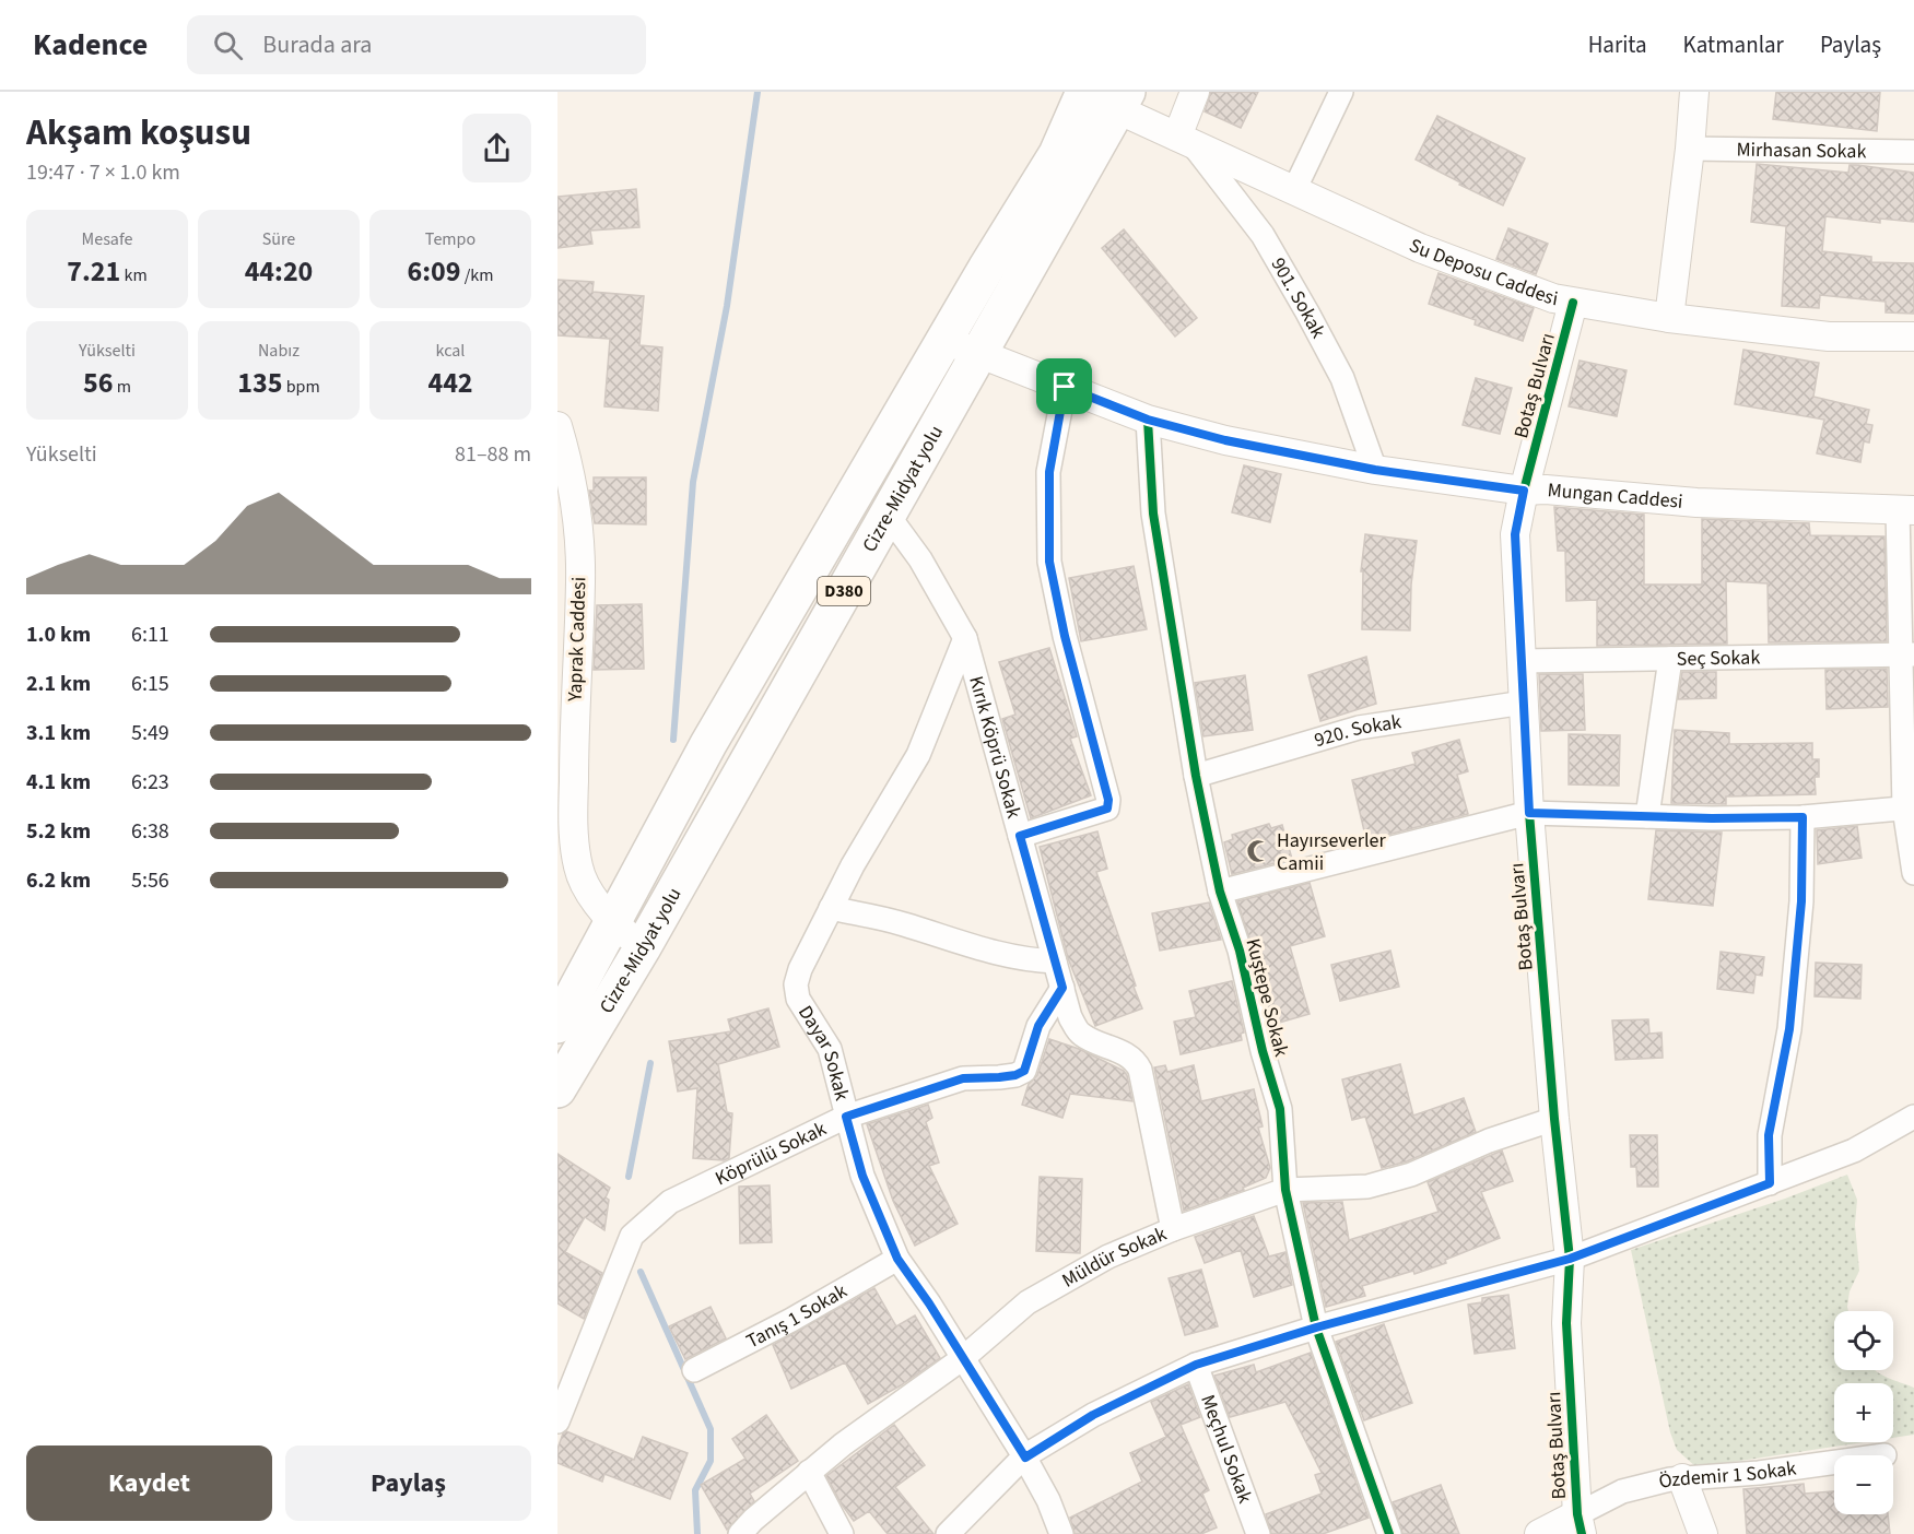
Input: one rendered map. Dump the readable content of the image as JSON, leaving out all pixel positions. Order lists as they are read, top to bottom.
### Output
{
  "streets": {
    "highway": ["Cizre-Midyat yolu", "D380"],
    "street": [
      "Mirhasan Sokak",
      "Su Deposu Caddesi",
      "901. Sokak",
      "Botaş Bulvarı",
      "Mungan Caddesi",
      "Yaprak Caddesi",
      "Seç Sokak",
      "920. Sokak",
      "Kırık Köprü Sokak",
      "Kuştepe Sokak",
      "Dayar Sokak",
      "Köprülü Sokak",
      "Müldür Sokak",
      "Tanış 1 Sokak",
      "Meçhul Sokak",
      "Özdemir 1 Sokak"
    ]
  },
  "crossings": [
    ["Su Deposu Caddesi", "901. Sokak"],
    ["Su Deposu Caddesi", "Botaş Bulvarı"],
    ["Su Deposu Caddesi", "Cizre-Midyat yolu"],
    ["901. Sokak", "Mungan Caddesi"],
    ["Botaş Bulvarı", "Mungan Caddesi"],
    ["Botaş Bulvarı", "Seç Sokak"],
    ["Botaş Bulvarı", "920. Sokak"],
    ["Botaş Bulvarı", "Müldür Sokak"],
    ["Botaş Bulvarı", "Özdemir 1 Sokak"],
    ["Cizre-Midyat yolu", "Mungan Caddesi"],
    ["Cizre-Midyat yolu", "Yaprak Caddesi"],
    ["Cizre-Midyat yolu", "Kırık Köprü Sokak"],
    ["Mungan Caddesi", "Kuştepe Sokak"],
    ["920. Sokak", "Kuştepe Sokak"],
    ["Kırık Köprü Sokak", "Dayar Sokak"],
    ["Kırık Köprü Sokak", "Köprülü Sokak"],
    ["Kırık Köprü Sokak", "Müldür Sokak"],
    ["Kuştepe Sokak", "Müldür Sokak"],
    ["Dayar Sokak", "Köprülü Sokak"],
    ["Dayar Sokak", "Müldür Sokak"],
    ["Dayar Sokak", "Tanış 1 Sokak"]
  ],
  "places": {
    "mosque": ["Hayırseverler Camii"]
  },
  "page": {
    "header": "Kadence",
    "search": "Burada ara",
    "nav": ["Harita", "Katmanlar", "Paylaş"],
    "heading": ["Akşam koşusu", "19:47 · 7 × 1.0 km"],
    "stats": [
      ["Mesafe", "7.21 km"],
      ["Süre", "44:20"],
      ["Tempo", "6:09 /km"],
      ["Yükselti", "56 m"],
      ["Nabız", "135 bpm"],
      ["kcal", "442"]
    ],
    "chart": ["Yükselti", "81–88 m"],
    "list": [
      {
        "name": "1.0 km",
        "note": "6:11"
      },
      {
        "name": "2.1 km",
        "note": "6:15"
      },
      {
        "name": "3.1 km",
        "note": "5:49"
      },
      {
        "name": "4.1 km",
        "note": "6:23"
      },
      {
        "name": "5.2 km",
        "note": "6:38"
      },
      {
        "name": "6.2 km",
        "note": "5:56"
      }
    ],
    "map_buttons": ["+", "−"],
    "buttons": ["Kaydet", "Paylaş"]
  }
}
